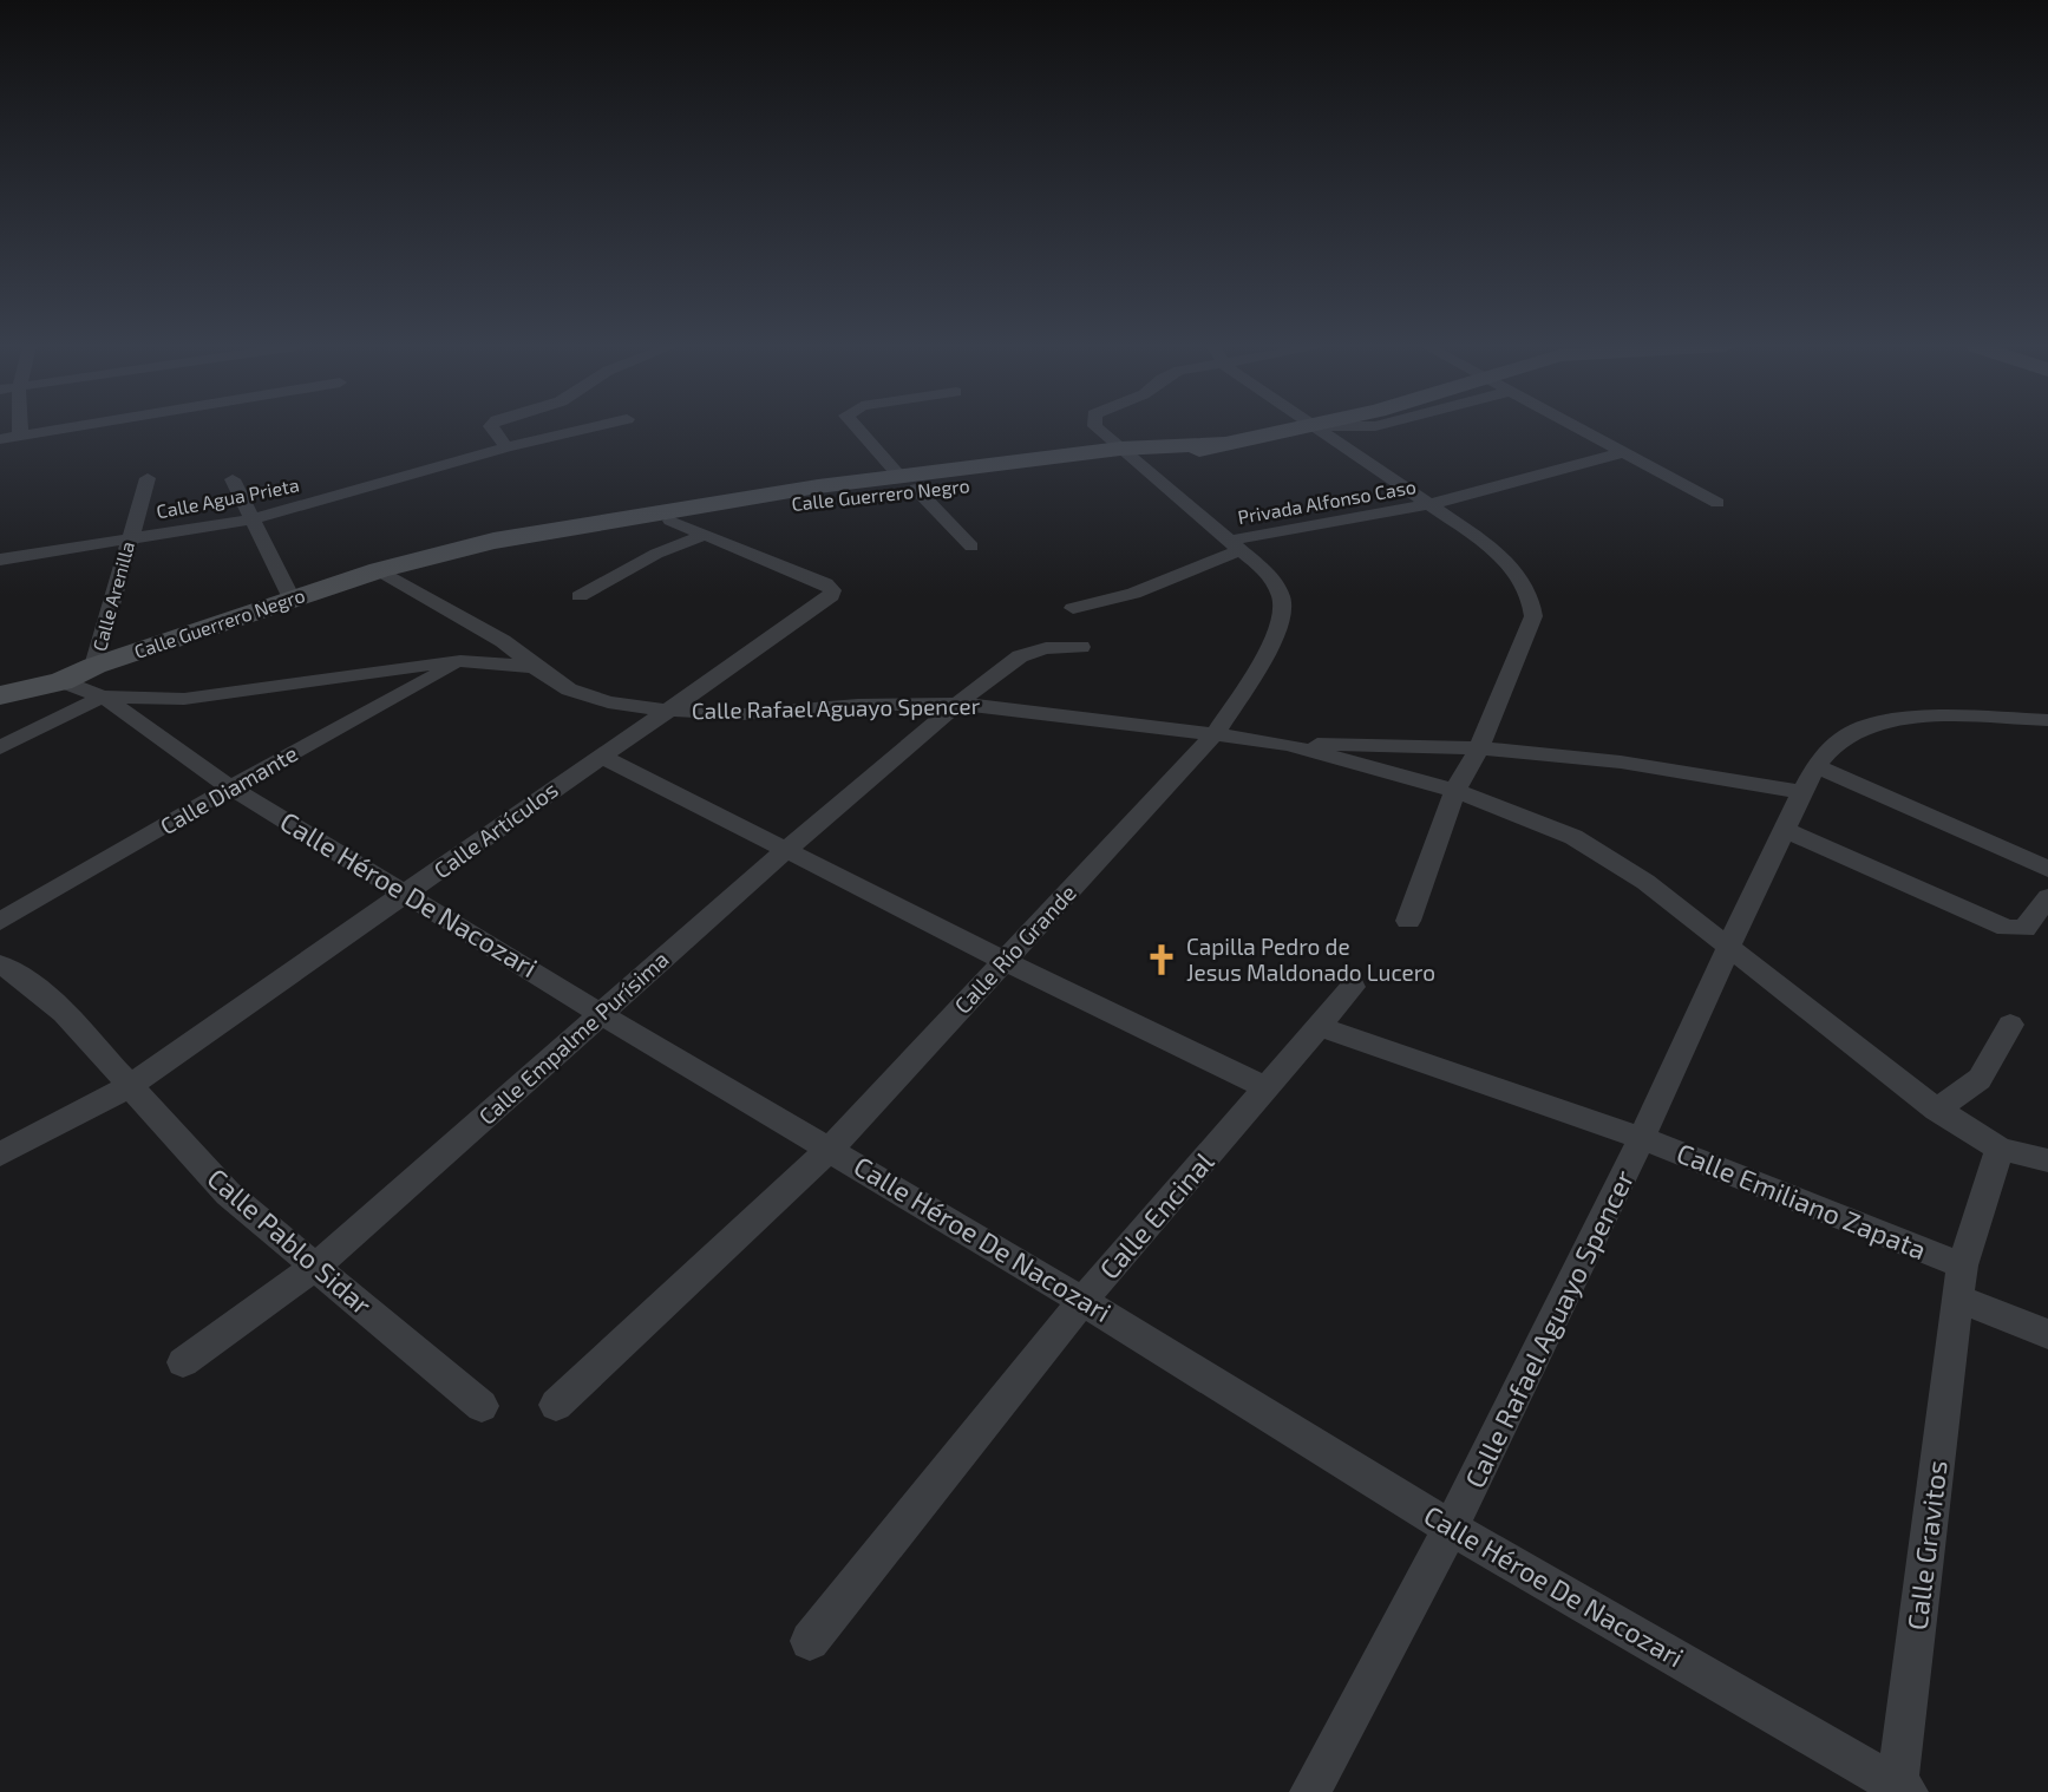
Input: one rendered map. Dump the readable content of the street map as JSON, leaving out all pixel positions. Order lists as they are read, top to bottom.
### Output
{
  "streets": {
    "street": [
      "Calle Guerrero Negro",
      "Calle Agua Prieta",
      "Privada Alfonso Caso",
      "Calle Arenilla",
      "Calle Rafael Aguayo Spencer",
      "Calle Diamante",
      "Calle Artículos",
      "Calle Héroe De Nacozari",
      "Calle Río Grande",
      "Calle Empalme Purísima",
      "Calle Emiliano Zapata",
      "Calle Encinal",
      "Calle Pablo Sidar",
      "Calle Gravitos"
    ]
  },
  "crossings": [
    ["Calle Guerrero Negro", "Calle Arenilla"],
    ["Calle Guerrero Negro", "Calle Rafael Aguayo Spencer"],
    ["Calle Guerrero Negro", "Calle Héroe De Nacozari"],
    ["Calle Guerrero Negro", "Calle Río Grande"],
    ["Calle Agua Prieta", "Calle Arenilla"],
    ["Privada Alfonso Caso", "Calle Río Grande"],
    ["Calle Arenilla", "Calle Rafael Aguayo Spencer"],
    ["Calle Arenilla", "Calle Héroe De Nacozari"],
    ["Calle Rafael Aguayo Spencer", "Calle Diamante"],
    ["Calle Rafael Aguayo Spencer", "Calle Artículos"],
    ["Calle Rafael Aguayo Spencer", "Calle Héroe De Nacozari"],
    ["Calle Rafael Aguayo Spencer", "Calle Río Grande"],
    ["Calle Rafael Aguayo Spencer", "Calle Empalme Purísima"],
    ["Calle Rafael Aguayo Spencer", "Calle Emiliano Zapata"],
    ["Calle Rafael Aguayo Spencer", "Calle Gravitos"],
    ["Calle Diamante", "Calle Héroe De Nacozari"],
    ["Calle Artículos", "Calle Héroe De Nacozari"],
    ["Calle Artículos", "Calle Pablo Sidar"],
    ["Calle Héroe De Nacozari", "Calle Río Grande"],
    ["Calle Héroe De Nacozari", "Calle Empalme Purísima"],
    ["Calle Héroe De Nacozari", "Calle Encinal"],
    ["Calle Héroe De Nacozari", "Calle Gravitos"],
    ["Calle Empalme Purísima", "Calle Pablo Sidar"],
    ["Calle Emiliano Zapata", "Calle Encinal"],
    ["Calle Emiliano Zapata", "Calle Gravitos"]
  ],
  "places": {
    "church": ["Capilla Pedro de Jesus Maldonado Lucero"]
  }
}
